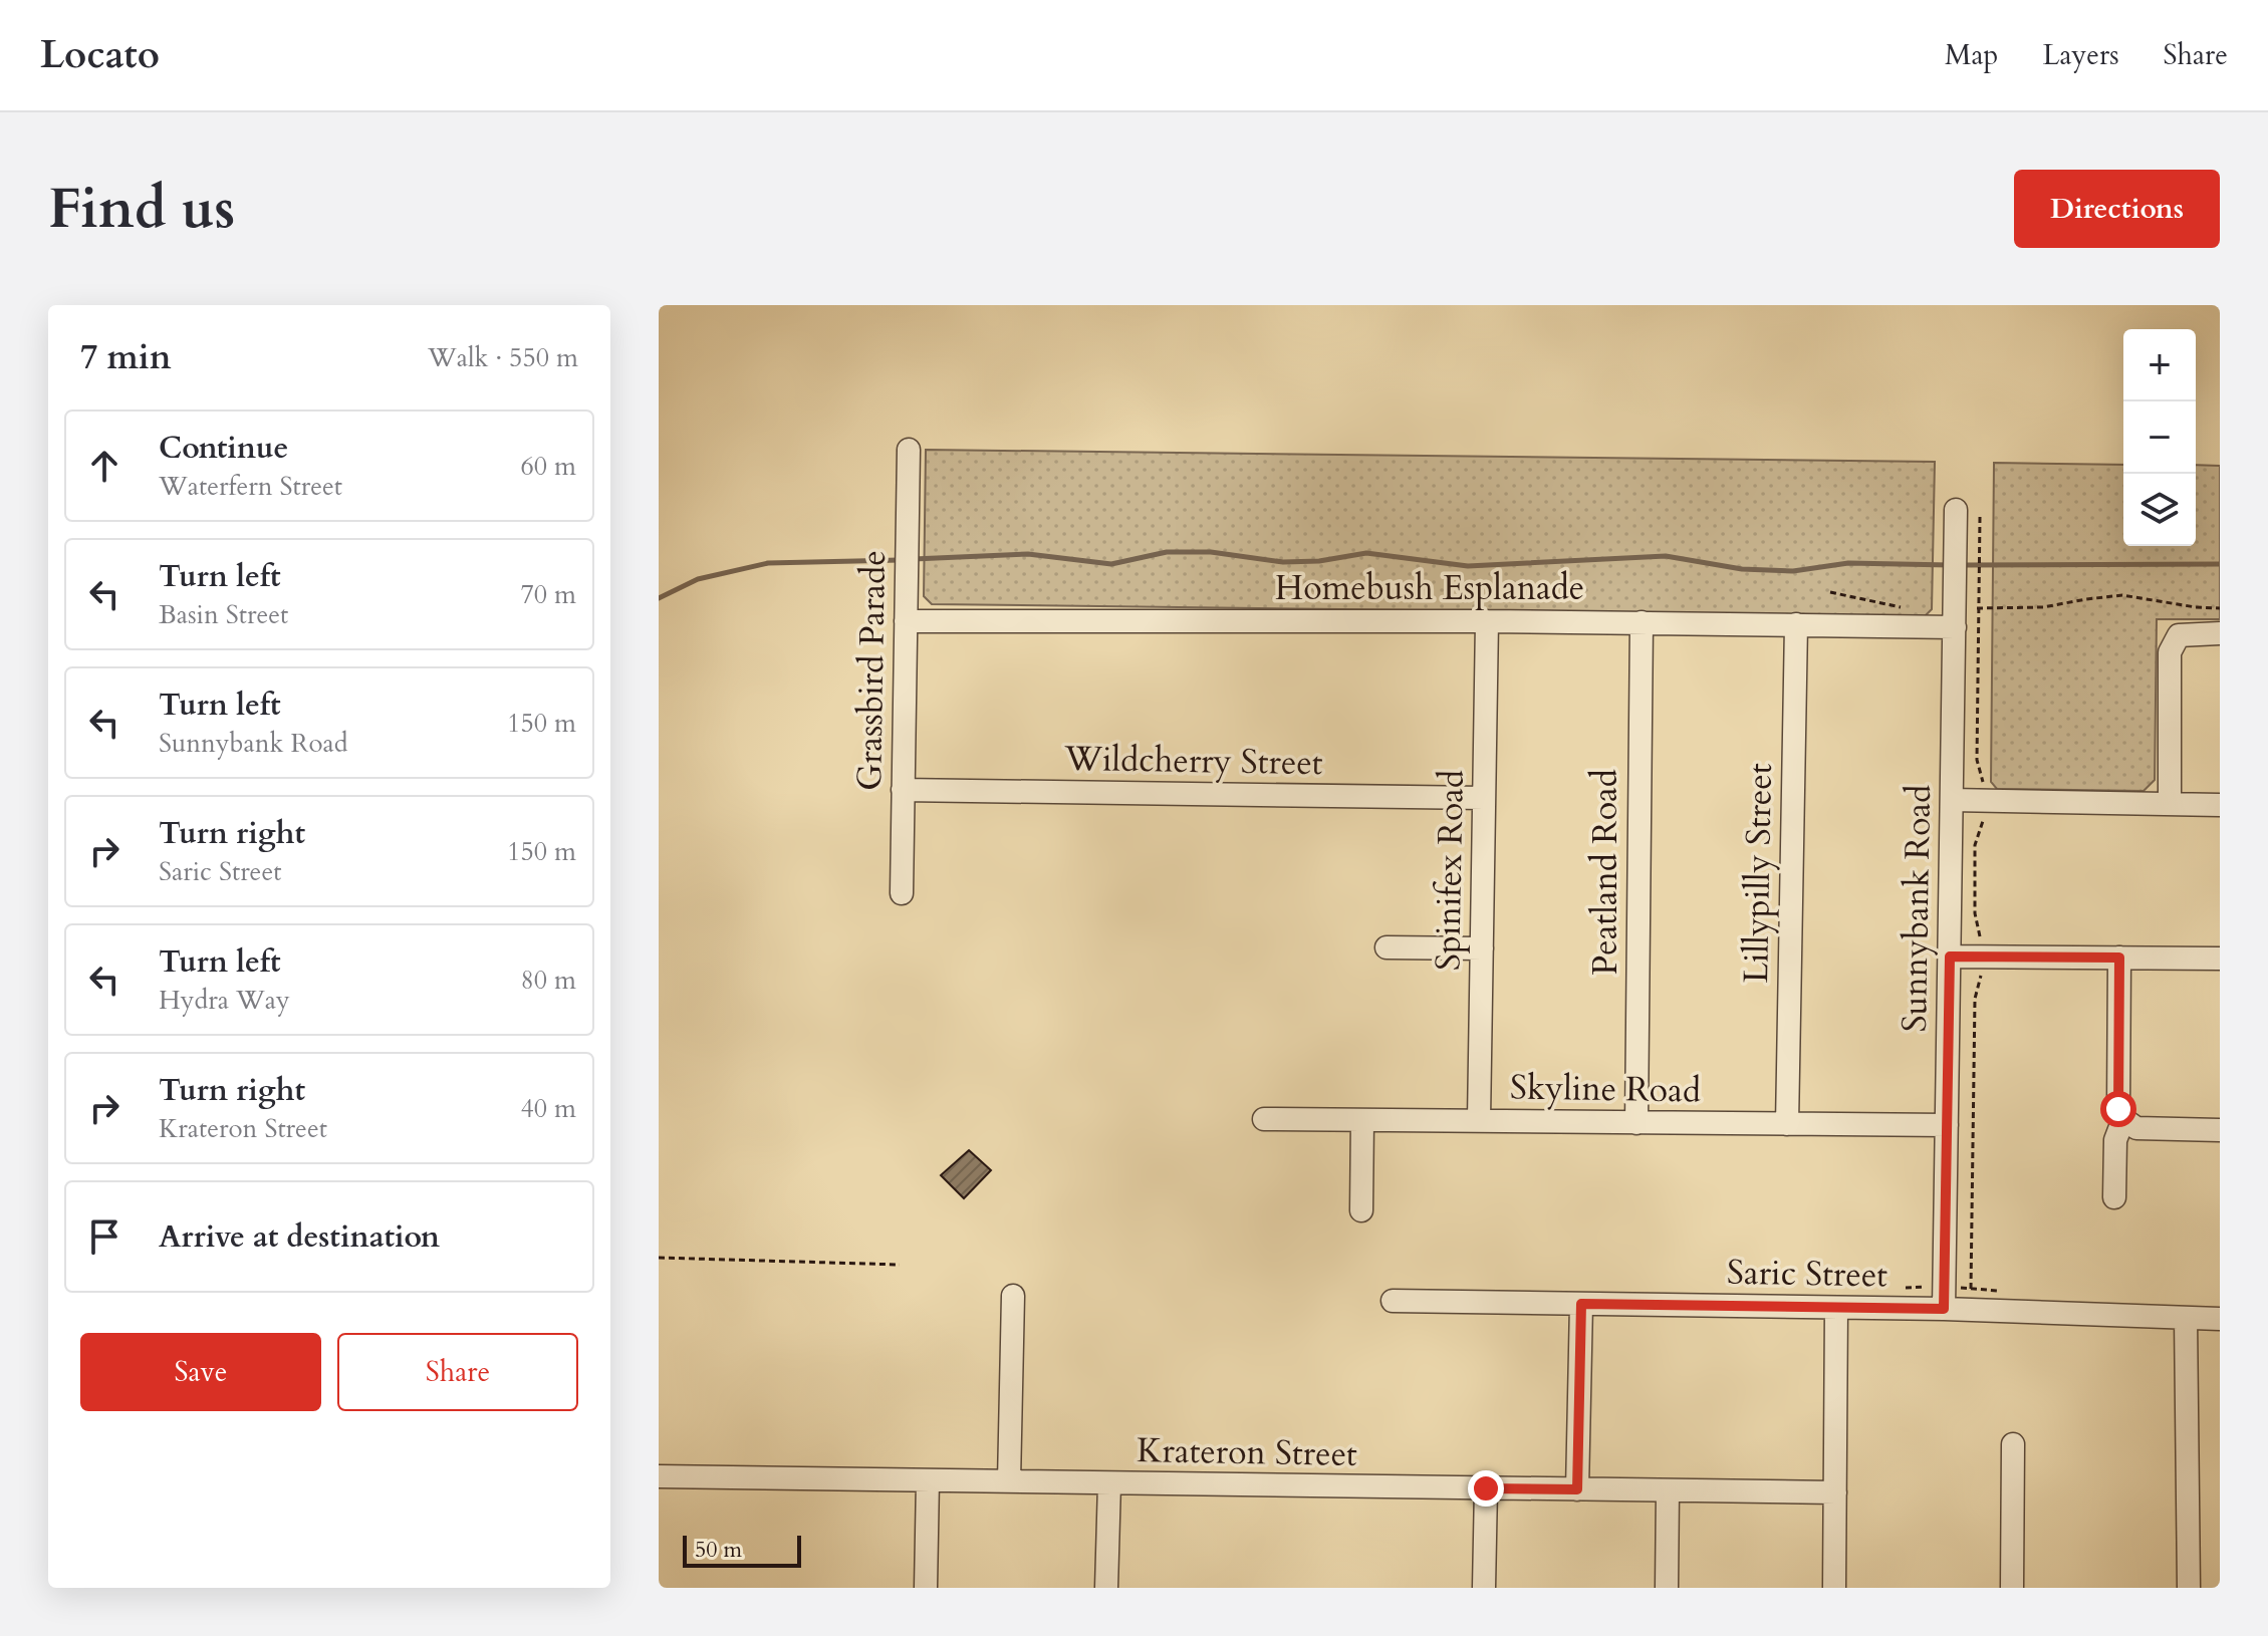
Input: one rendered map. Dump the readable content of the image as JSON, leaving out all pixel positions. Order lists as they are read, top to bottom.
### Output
{
  "streets": {
    "street": [
      "Homebush Esplanade",
      "Grassbird Parade",
      "Wildcherry Street",
      "Spinifex Road",
      "Peatland Road",
      "Lillypilly Street",
      "Sunnybank Road",
      "Skyline Road",
      "Saric Street",
      "Krateron Street"
    ]
  },
  "crossings": [
    ["Homebush Esplanade", "Grassbird Parade"],
    ["Homebush Esplanade", "Spinifex Road"],
    ["Homebush Esplanade", "Peatland Road"],
    ["Homebush Esplanade", "Lillypilly Street"],
    ["Homebush Esplanade", "Sunnybank Road"],
    ["Grassbird Parade", "Wildcherry Street"],
    ["Wildcherry Street", "Spinifex Road"],
    ["Spinifex Road", "Skyline Road"],
    ["Peatland Road", "Skyline Road"],
    ["Lillypilly Street", "Skyline Road"],
    ["Sunnybank Road", "Skyline Road"],
    ["Sunnybank Road", "Saric Street"]
  ],
  "scale_bar": "50 m",
  "page": {
    "header": "Locato",
    "nav": ["Map", "Layers", "Share"],
    "buttons": [
      "Directions",
      ["Save", "Share"]
    ],
    "title": "Find us",
    "heading": ["7 min", "Walk · 550 m"],
    "map_buttons": ["+", "−"],
    "list": [
      ["Continue", "Waterfern Street", "60 m"],
      ["Turn left", "Basin Street", "70 m"],
      ["Turn left", "Sunnybank Road", "150 m"],
      ["Turn right", "Saric Street", "150 m"],
      ["Turn left", "Hydra Way", "80 m"],
      ["Turn right", "Krateron Street", "40 m"],
      "Arrive at destination"
    ],
    "scale": "50 m"
  }
}
